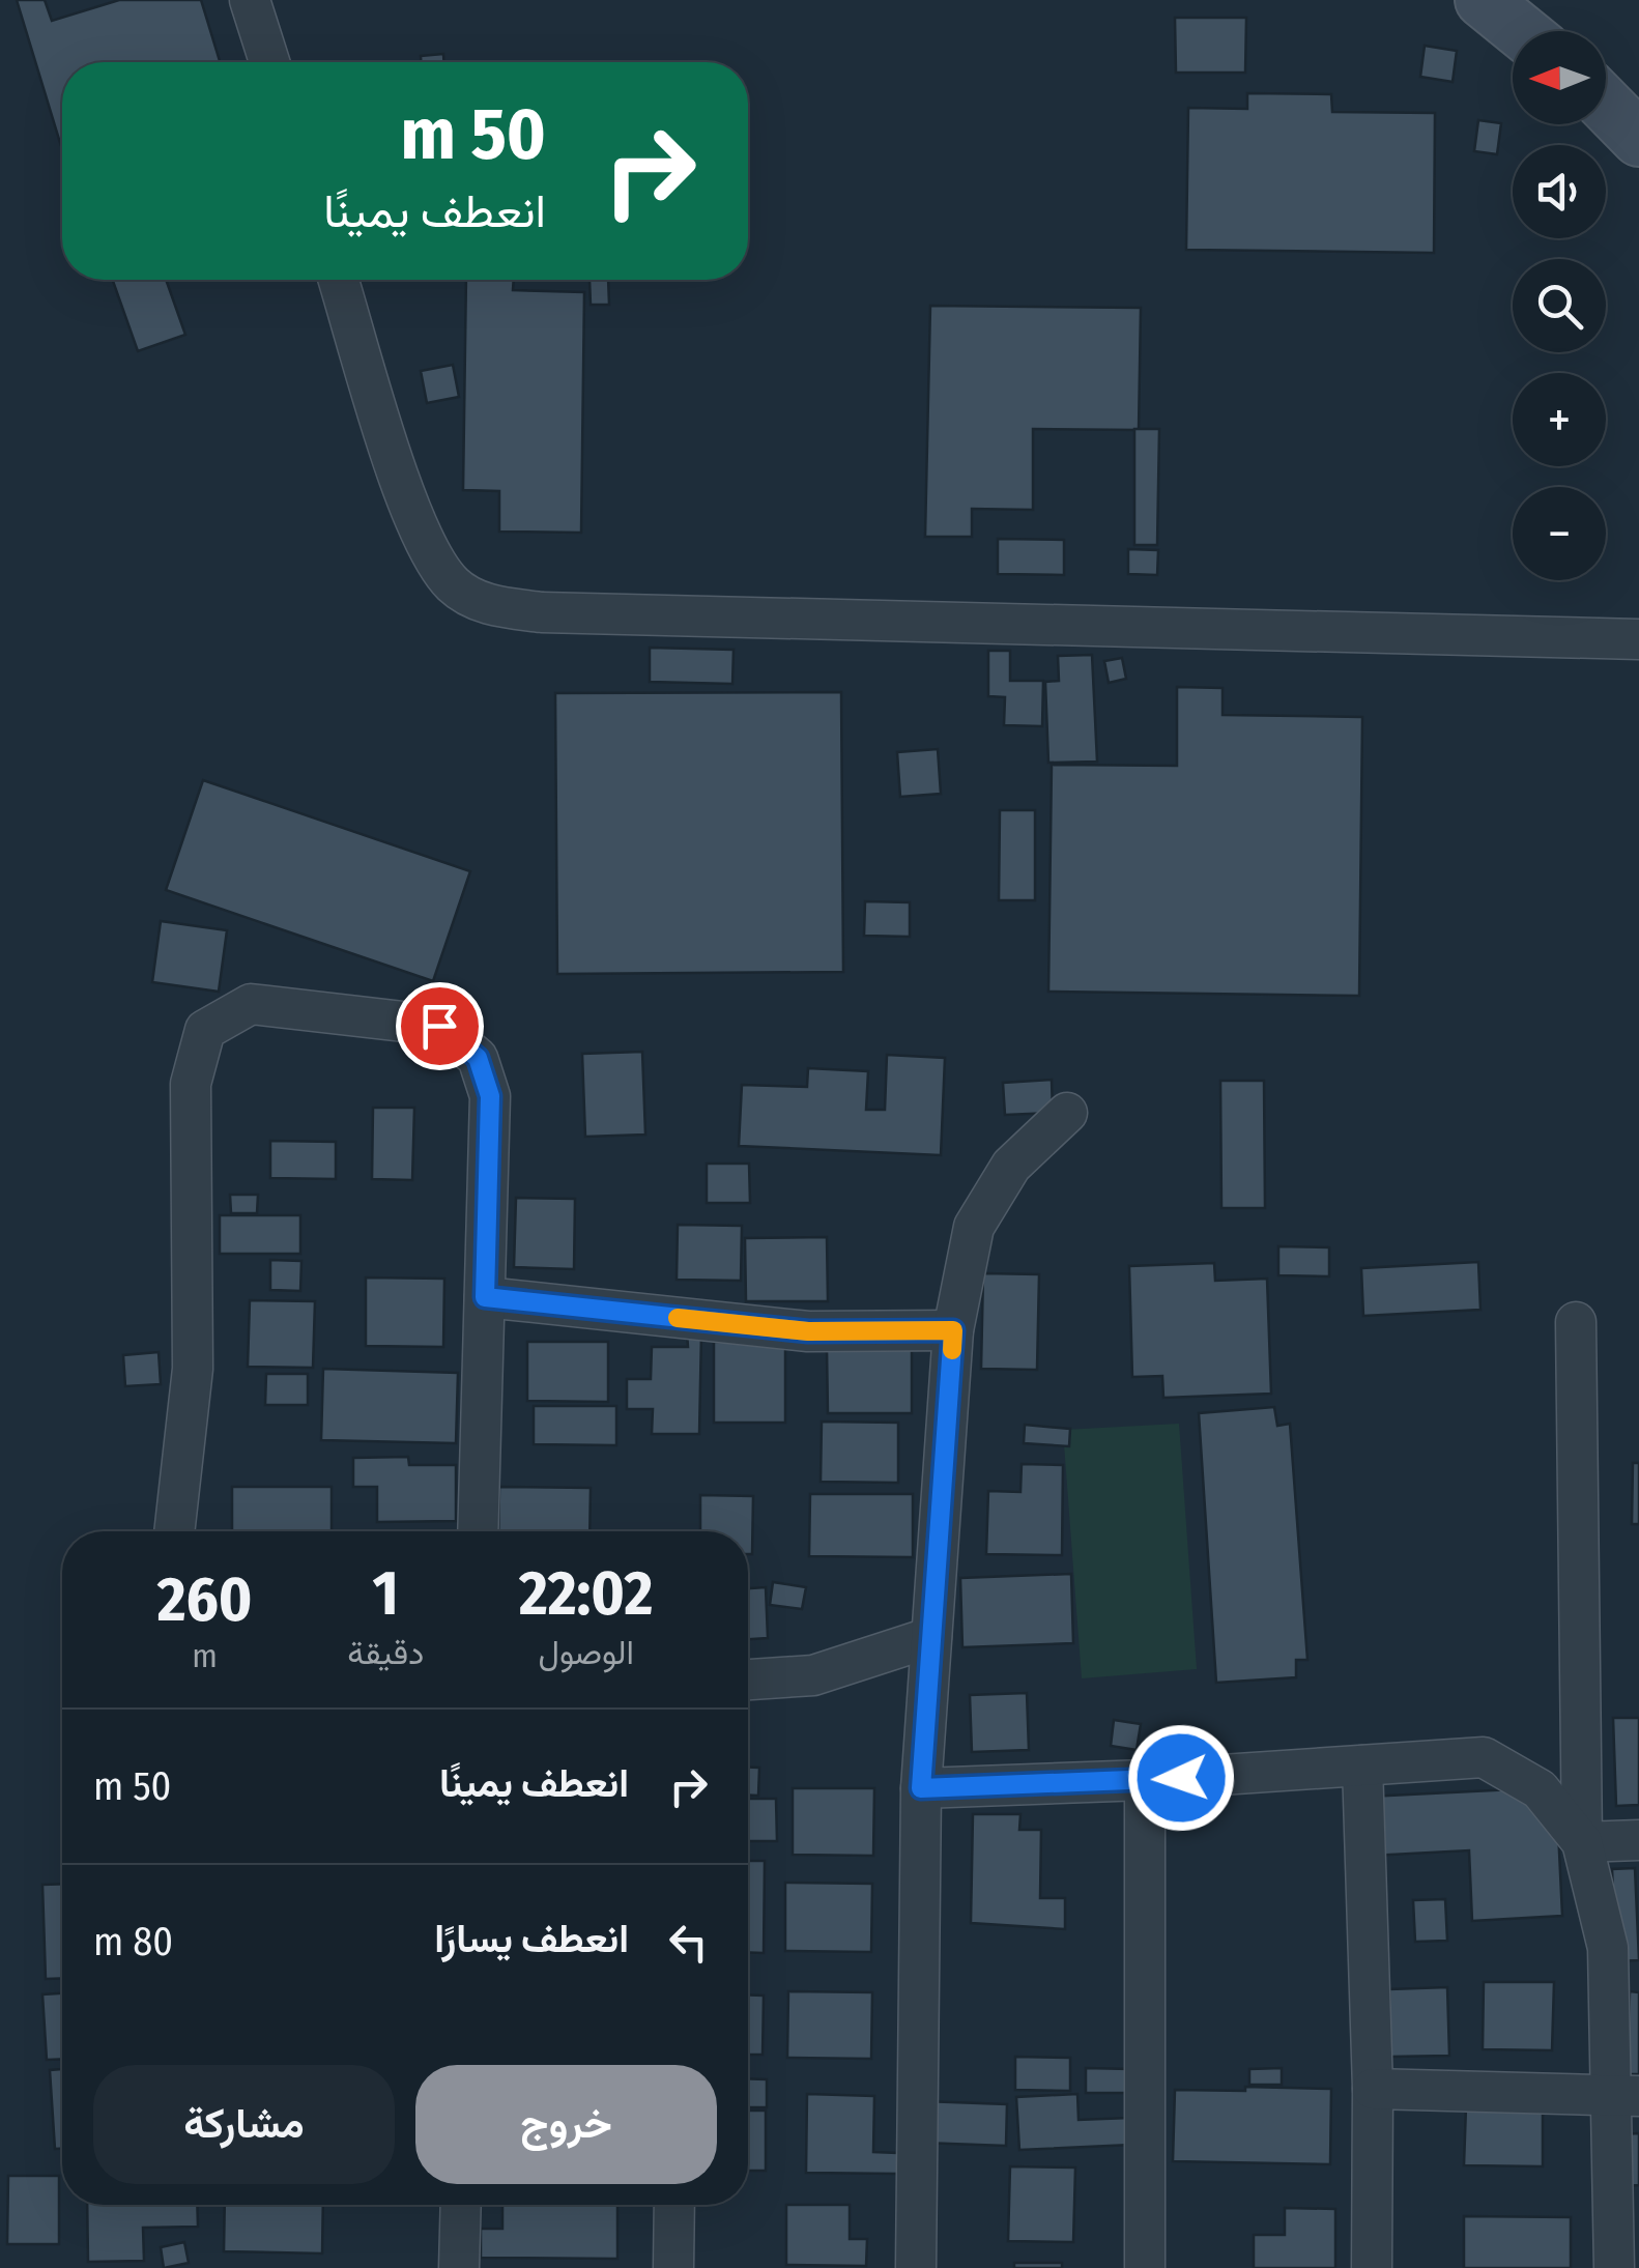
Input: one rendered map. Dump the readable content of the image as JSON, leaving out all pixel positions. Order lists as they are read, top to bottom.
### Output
{
  "north": "left",
  "page": {
    "map_buttons": ["+", "−"],
    "turn": ["50 m", "انعطف يمينًا"],
    "eta": [
      "22:02",
      "الوصول",
      "1",
      "دقيقة",
      "260",
      "m"
    ],
    "list": [
      {
        "name": "انعطف يمينًا",
        "value": "50 m"
      },
      {
        "name": "انعطف يسارًا",
        "value": "80 m"
      }
    ],
    "buttons": ["خروج", "مشاركة"]
  }
}
